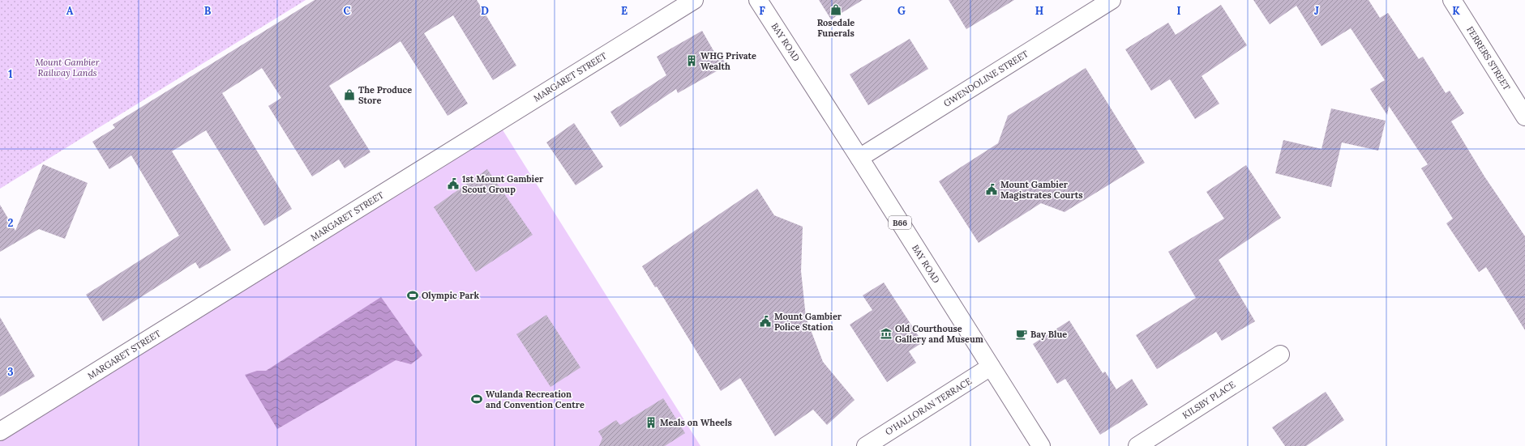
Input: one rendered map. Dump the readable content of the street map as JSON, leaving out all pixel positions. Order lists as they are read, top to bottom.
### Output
{
  "streets": {
    "street": [
      "BAY ROAD",
      "FERRERS STREET",
      "MARGARET STREET",
      "GWENDOLINE STREET",
      "B66",
      "KILSBY PLACE",
      "O'HALLORAN TERRACE"
    ]
  },
  "crossings": [
    ["BAY ROAD", "GWENDOLINE STREET"],
    ["BAY ROAD", "O'HALLORAN TERRACE"]
  ],
  "parks": ["Mount Gambier Railway Lands"],
  "places": {
    "shop": ["Rosedale Funerals", "The Produce Store"],
    "building": ["WHG Private Wealth", "Meals on Wheels"],
    "public building": ["1st Mount Gambier Scout Group", "Mount Gambier Magistrates Courts", "Mount Gambier Police Station"],
    "sports": ["Olympic Park", "Wulanda Recreation and Convention Centre"],
    "museum": ["Old Courthouse Gallery and Museum"],
    "cafe": ["Bay Blue"]
  },
  "grid": {
    "columns": [
      "A",
      "B",
      "C",
      "D",
      "E",
      "F",
      "G",
      "H",
      "I",
      "J",
      "K"
    ],
    "rows": ["1", "2", "3"]
  }
}
